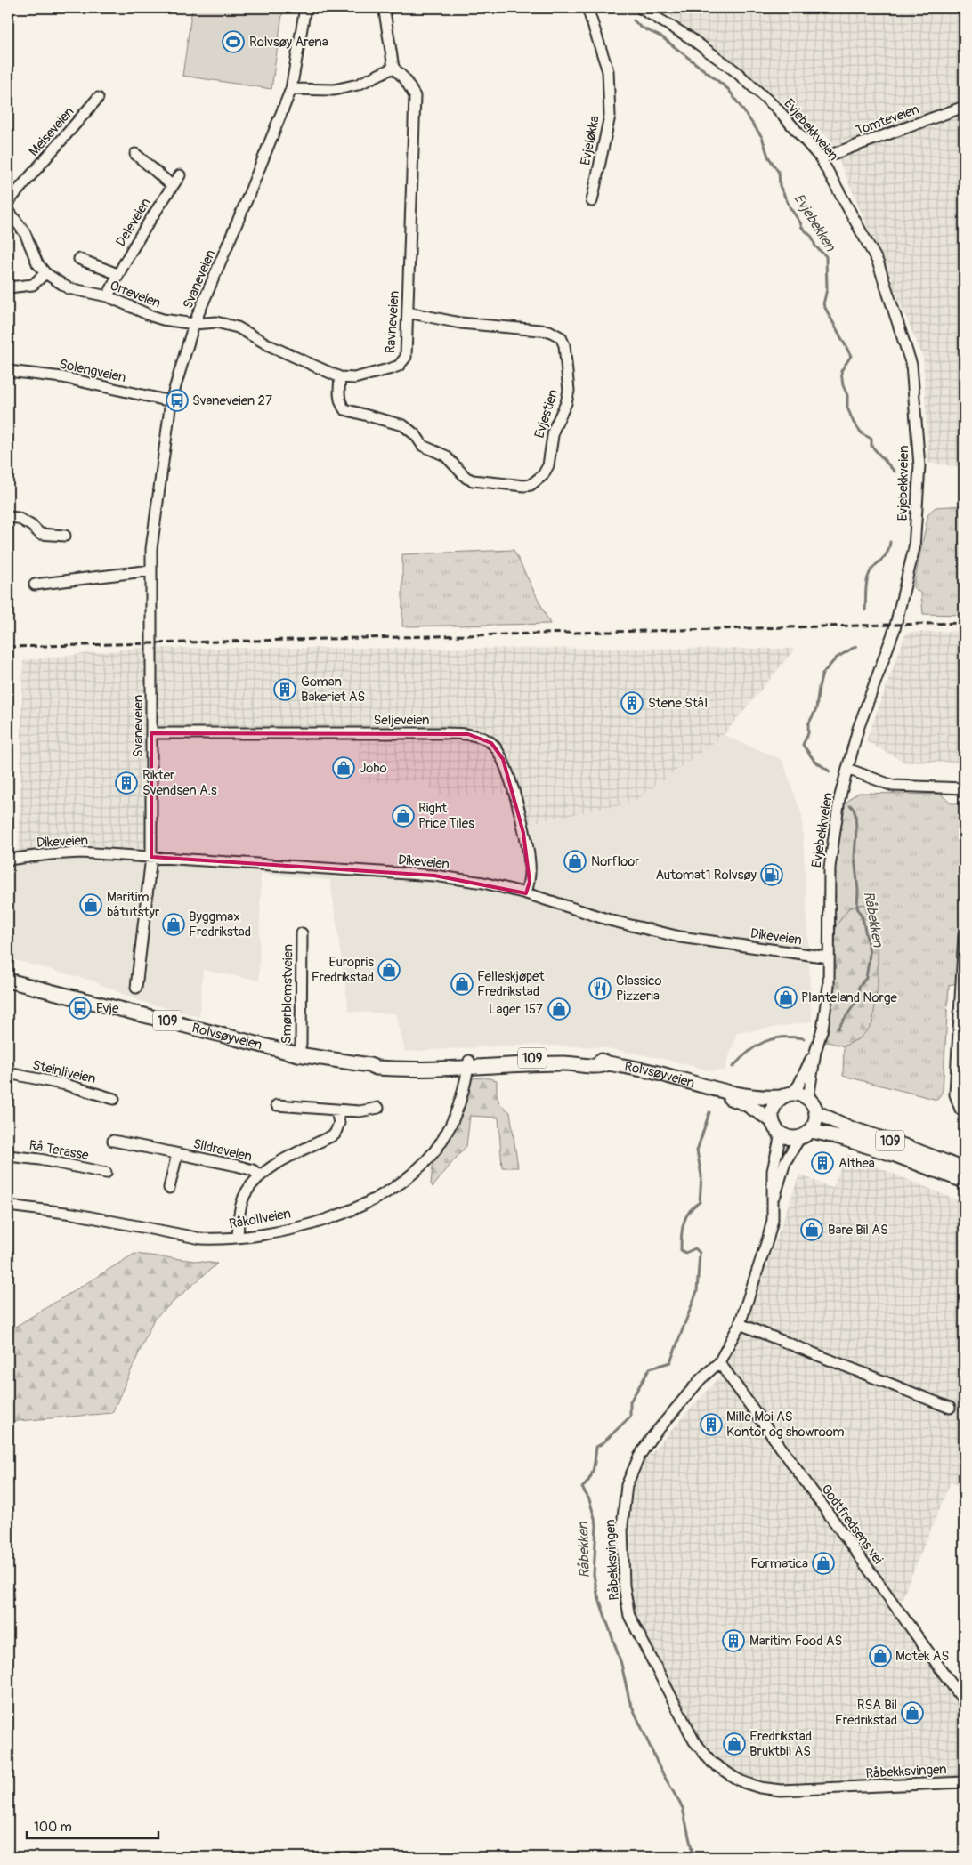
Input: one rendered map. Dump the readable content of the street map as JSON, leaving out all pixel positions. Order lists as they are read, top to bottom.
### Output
{
  "streets": {
    "main road": ["109", "Rolvsøyveien"],
    "street": [
      "Tomteveien",
      "Evjebekkveien",
      "Meiseveien",
      "Evjeløkka",
      "Deleveien",
      "Svaneveien",
      "Orreveien",
      "Ravneveien",
      "Solengveien",
      "Evjestien",
      "Seljeveien",
      "Dikeveien",
      "Smørblomstveien",
      "Steinliveien",
      "Rå Terasse",
      "Sildreveien",
      "Råkollveien",
      "Godtfredsens vei",
      "Råbekksvingen"
    ]
  },
  "crossings": [
    ["Tomteveien", "Evjebekkveien"],
    ["Evjebekkveien", "Dikeveien"],
    ["Evjebekkveien", "109"],
    ["Evjebekkveien", "Rolvsøyveien"],
    ["Evjebekkveien", "Råbekksvingen"],
    ["Deleveien", "Orreveien"],
    ["Svaneveien", "Orreveien"],
    ["Svaneveien", "Ravneveien"],
    ["Svaneveien", "Solengveien"],
    ["Svaneveien", "Seljeveien"],
    ["Svaneveien", "Dikeveien"],
    ["Orreveien", "Ravneveien"],
    ["Ravneveien", "Evjestien"],
    ["Seljeveien", "Dikeveien"],
    ["Smørblomstveien", "Rolvsøyveien"],
    ["109", "Rolvsøyveien"],
    ["109", "Råbekksvingen"],
    ["Rolvsøyveien", "Råkollveien"],
    ["Rolvsøyveien", "Råbekksvingen"],
    ["Godtfredsens vei", "Råbekksvingen"]
  ],
  "water": ["Evjebekken", "Råbekken"],
  "places": {
    "sports": ["Rolvsøy Arena"],
    "bus stop": ["Svaneveien 27", "Evje"],
    "building": [
      "Goman Bakeriet AS",
      "Stene Stål",
      "Rikter Svendsen A.s",
      "Althea",
      "Mille Moi AS Kontor og showroom",
      "Maritim Food AS"
    ],
    "shop": [
      "Jobo",
      "Right Price Tiles",
      "Norfloor",
      "Maritim båtutstyr",
      "Byggmax Fredrikstad",
      "Europris Fredrikstad",
      "Felleskjøpet Fredrikstad",
      "Planteland Norge",
      "Lager 157",
      "Bare Bil AS",
      "Formatica",
      "Motek AS",
      "RSA Bil Fredrikstad",
      "Fredrikstad Bruktbil AS"
    ],
    "fuel station": ["Automat1 Rolvsøy"],
    "restaurant": ["Classico Pizzeria"]
  },
  "scale_bar": "100 m"
}
